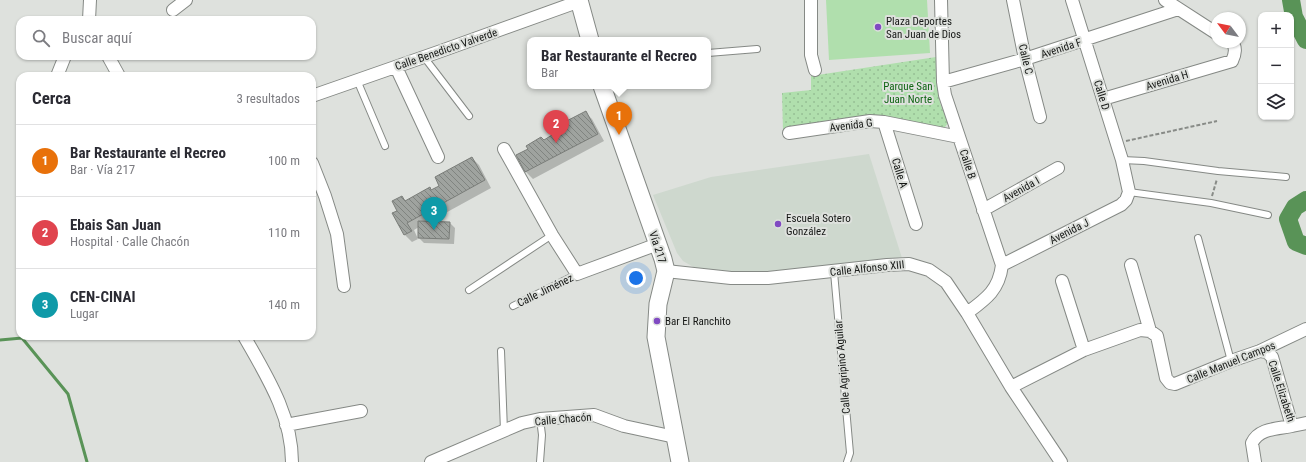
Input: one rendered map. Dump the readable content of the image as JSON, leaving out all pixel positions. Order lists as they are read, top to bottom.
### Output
{
  "streets": {
    "main road": ["Vía 217"],
    "street": [
      "Avenida F",
      "Calle Benedicto Valverde",
      "Calle C",
      "Avenida H",
      "Calle D",
      "Avenida G",
      "Calle B",
      "Calle A",
      "Avenida I",
      "Avenida J",
      "Calle Alfonso XIII",
      "Calle Manuel Campos",
      "Calle Elizabeth",
      "Calle Chacón"
    ],
    "lane": ["Calle Jiménez", "Calle Agripino Aguilar"]
  },
  "crossings": [
    ["Avenida F", "Calle C"],
    ["Avenida F", "Calle D"],
    ["Avenida F", "Calle B"],
    ["Avenida H", "Calle D"],
    ["Calle D", "Avenida J"],
    ["Avenida G", "Calle B"],
    ["Avenida G", "Calle A"],
    ["Calle B", "Avenida I"],
    ["Calle B", "Avenida J"],
    ["Vía 217", "Calle Alfonso XIII"],
    ["Vía 217", "Calle Chacón"],
    ["Calle Alfonso XIII", "Calle Agripino Aguilar"],
    ["Calle Manuel Campos", "Calle Elizabeth"]
  ],
  "parks": ["Parque San Juan Norte"],
  "places": ["Plaza Deportes San Juan de Dios", "Escuela Sotero González", "Bar El Ranchito"],
  "north": "top left",
  "page": {
    "map_buttons": ["+", "−"],
    "search": "Buscar aquí",
    "popup": ["Bar Restaurante el Recreo", "Bar"],
    "heading": ["Cerca", "3 resultados"],
    "pins": ["1", "2", "3"],
    "list": [
      {
        "mark": "1",
        "name": "Bar Restaurante el Recreo",
        "note": "Bar · Vía 217",
        "value": "100 m"
      },
      {
        "mark": "2",
        "name": "Ebais San Juan",
        "note": "Hospital · Calle Chacón",
        "value": "110 m"
      },
      {
        "mark": "3",
        "name": "CEN-CINAI",
        "note": "Lugar",
        "value": "140 m"
      }
    ]
  }
}
